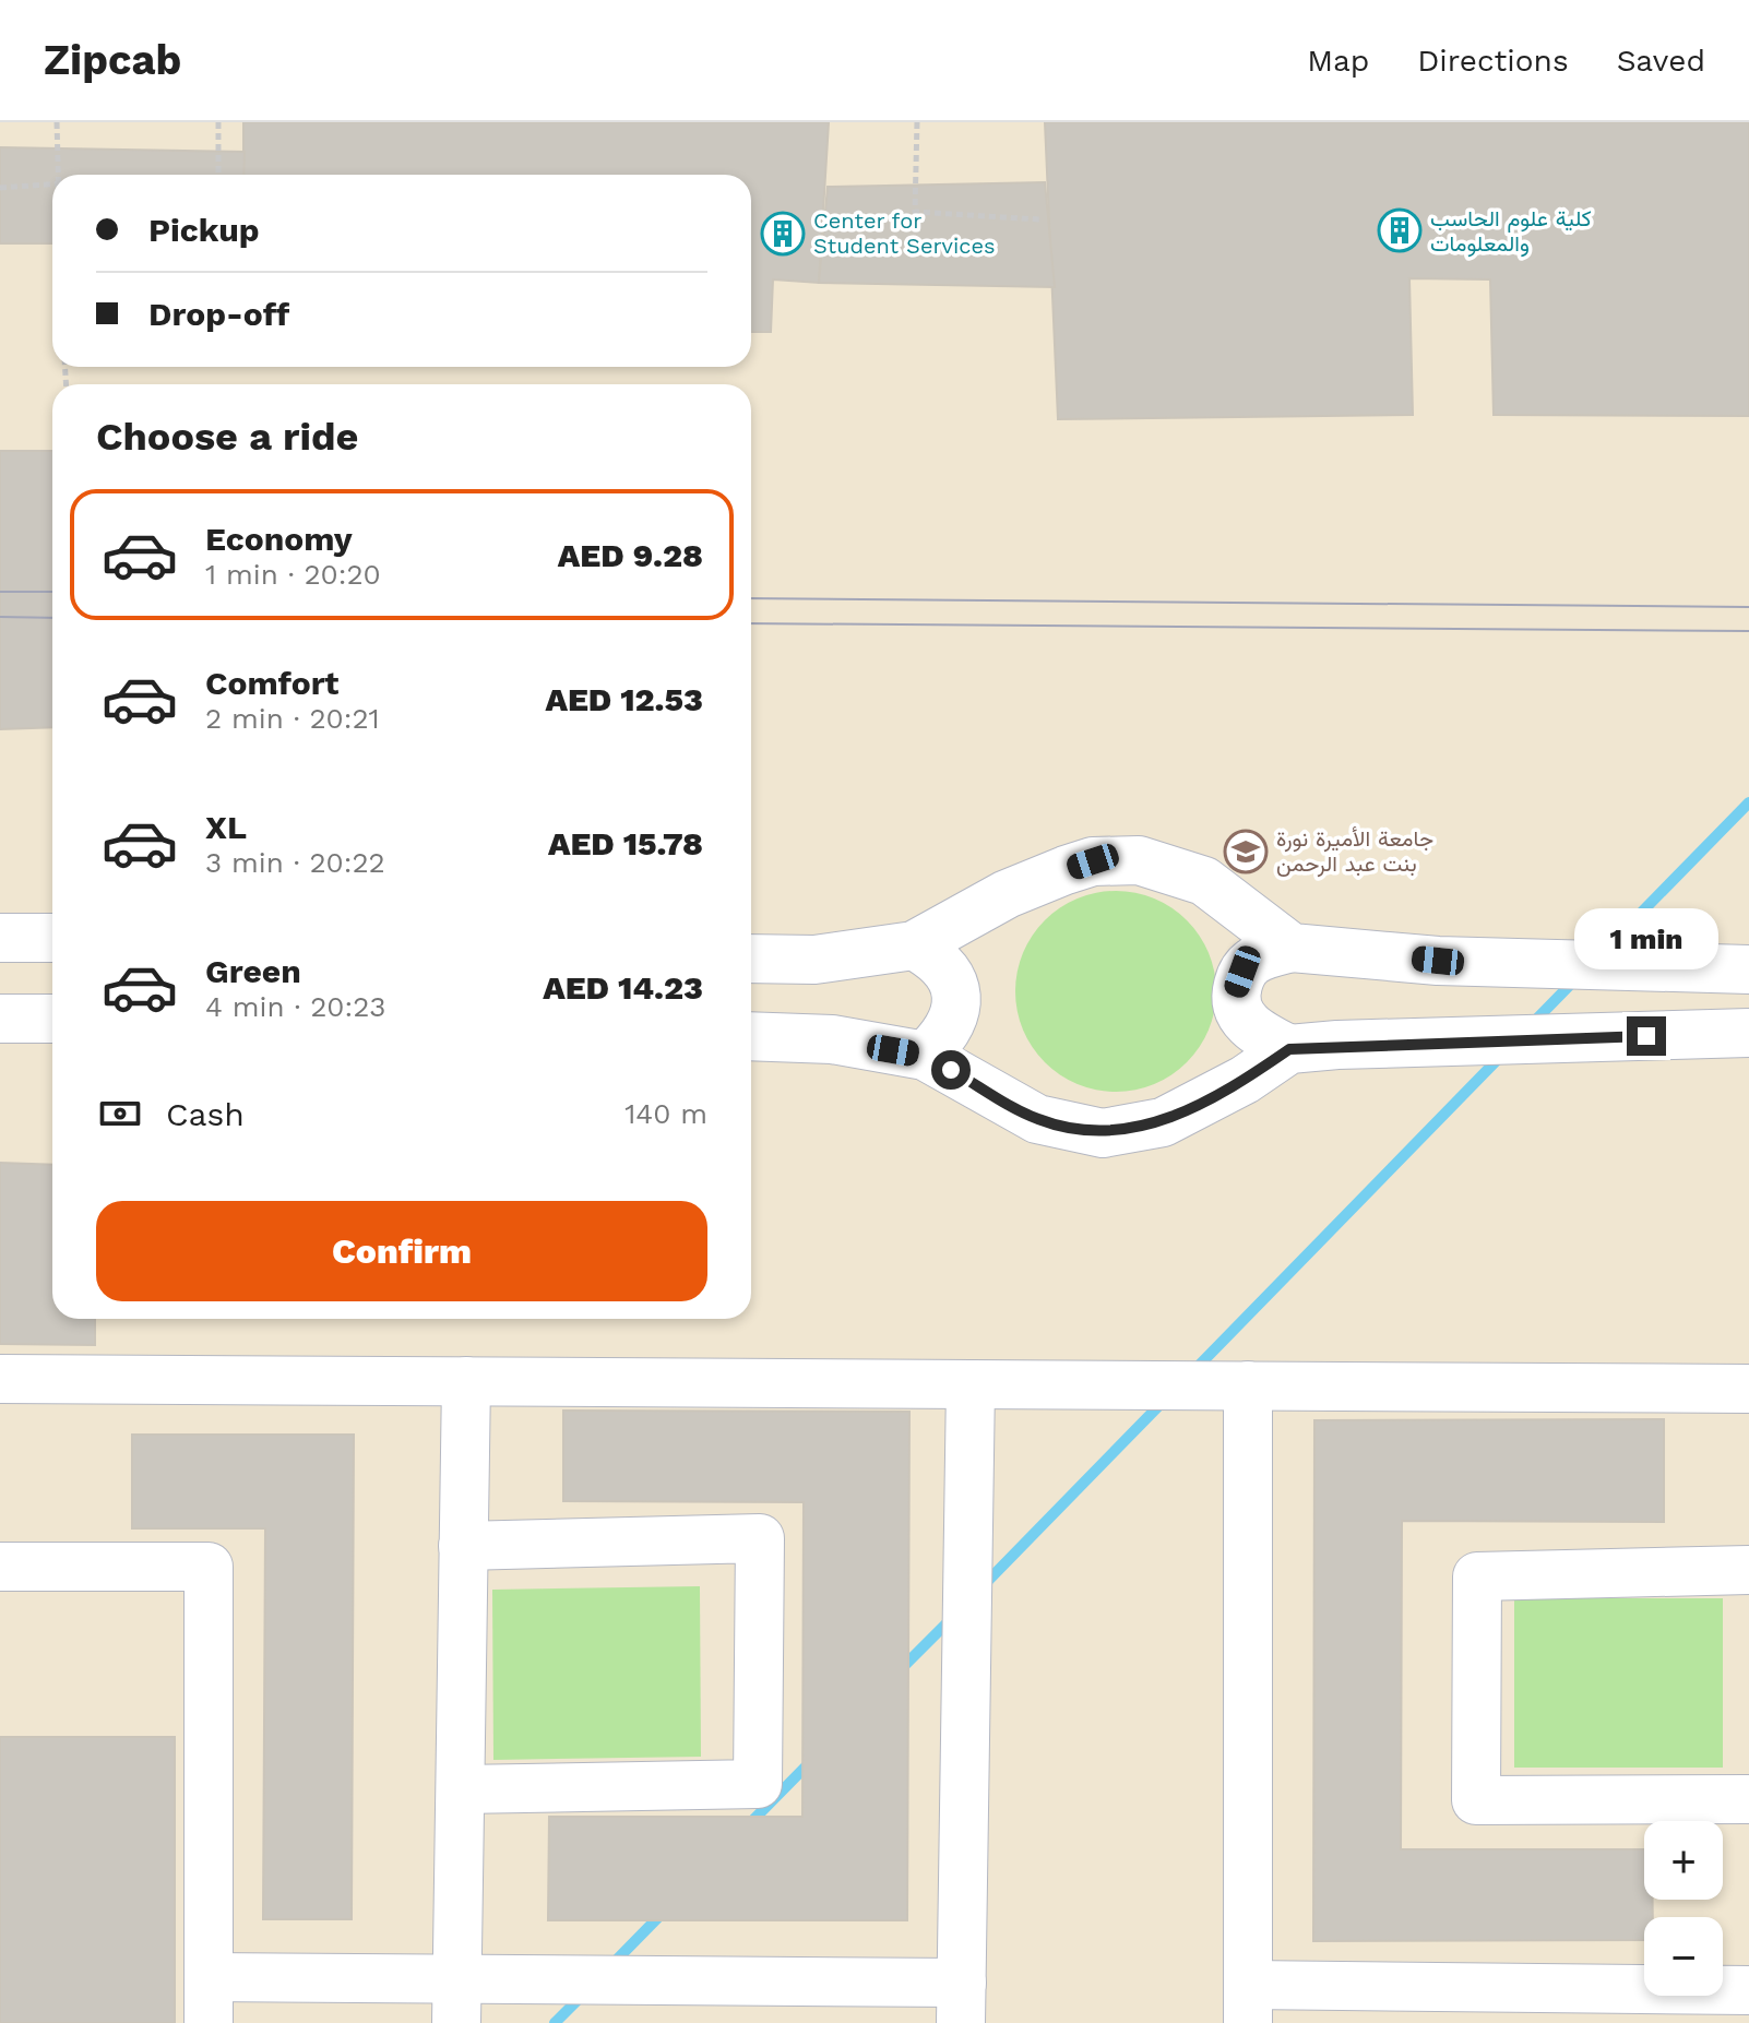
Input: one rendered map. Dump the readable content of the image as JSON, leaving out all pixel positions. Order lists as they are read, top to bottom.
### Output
{
  "places": {
    "building": ["كلية علوم الحاسب والمعلومات", "Center for Student Services"],
    "school or university": ["جامعة الأميرة نورة بنت عبد الرحمن"]
  },
  "page": {
    "header": "Zipcab",
    "nav": ["Map", "Directions", "Saved"],
    "banner": ["Pickup", "Drop-off"],
    "heading": "Choose a ride",
    "list": [
      {
        "name": "Economy",
        "note": "1 min · 20:20",
        "value": "AED 9.28"
      },
      {
        "name": "Comfort",
        "note": "2 min · 20:21",
        "value": "AED 12.53"
      },
      {
        "name": "XL",
        "note": "3 min · 20:22",
        "value": "AED 15.78"
      },
      {
        "name": "Green",
        "note": "4 min · 20:23",
        "value": "AED 14.23"
      }
    ],
    "bubble": "1 min",
    "pay": ["Cash", "140 m"],
    "buttons": "Confirm",
    "map_buttons": ["+", "−"]
  }
}
